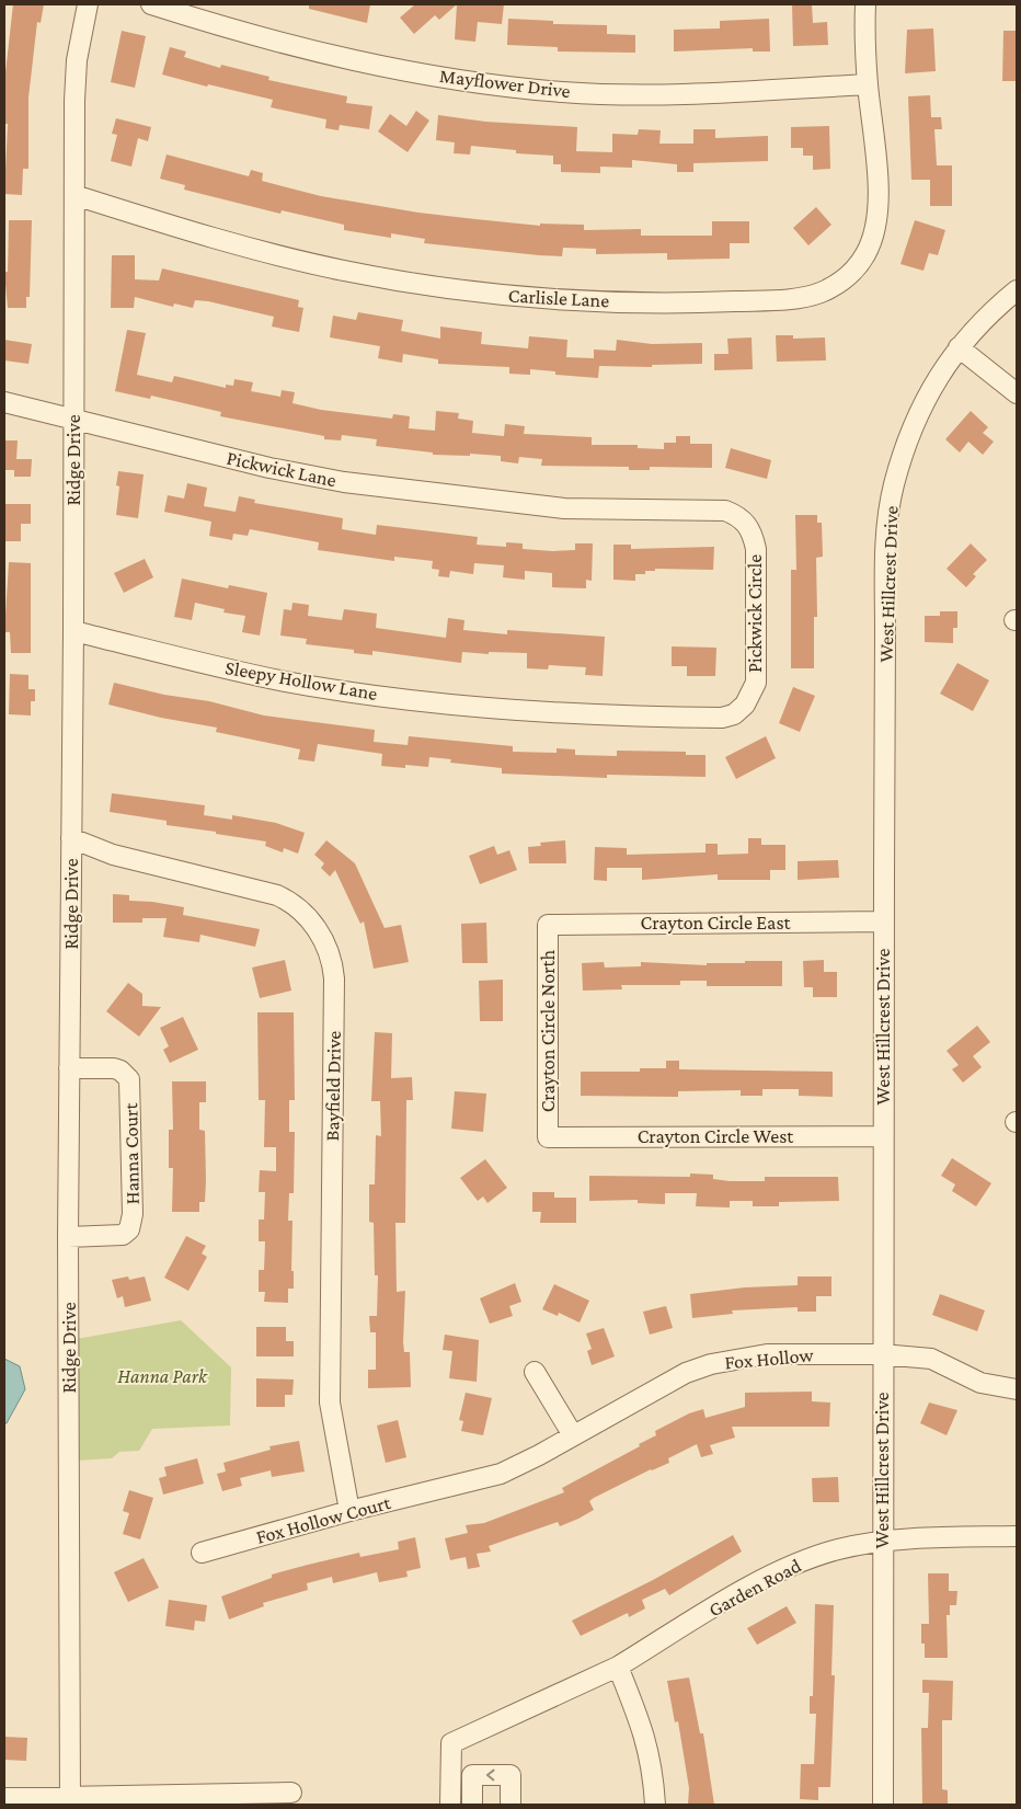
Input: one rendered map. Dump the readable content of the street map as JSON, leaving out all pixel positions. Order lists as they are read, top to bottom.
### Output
{
  "streets": {
    "street": [
      "Mayflower Drive",
      "Carlisle Lane",
      "Ridge Drive",
      "Pickwick Lane",
      "West Hillcrest Drive",
      "Pickwick Circle",
      "Sleepy Hollow Lane",
      "Crayton Circle East",
      "Crayton Circle North",
      "Bayfield Drive",
      "Crayton Circle West",
      "Hanna Court",
      "Fox Hollow",
      "Fox Hollow Court",
      "Garden Road"
    ]
  },
  "crossings": [
    ["Mayflower Drive", "Carlisle Lane"],
    ["Carlisle Lane", "Ridge Drive"],
    ["Ridge Drive", "Pickwick Lane"],
    ["Ridge Drive", "Sleepy Hollow Lane"],
    ["Ridge Drive", "Bayfield Drive"],
    ["Ridge Drive", "Hanna Court"],
    ["Pickwick Lane", "Pickwick Circle"],
    ["West Hillcrest Drive", "Crayton Circle East"],
    ["West Hillcrest Drive", "Crayton Circle West"],
    ["West Hillcrest Drive", "Fox Hollow"],
    ["West Hillcrest Drive", "Garden Road"],
    ["Pickwick Circle", "Sleepy Hollow Lane"],
    ["Crayton Circle East", "Crayton Circle North"],
    ["Crayton Circle North", "Crayton Circle West"],
    ["Bayfield Drive", "Fox Hollow Court"],
    ["Fox Hollow", "Fox Hollow Court"]
  ],
  "parks": ["Hanna Park"]
}
